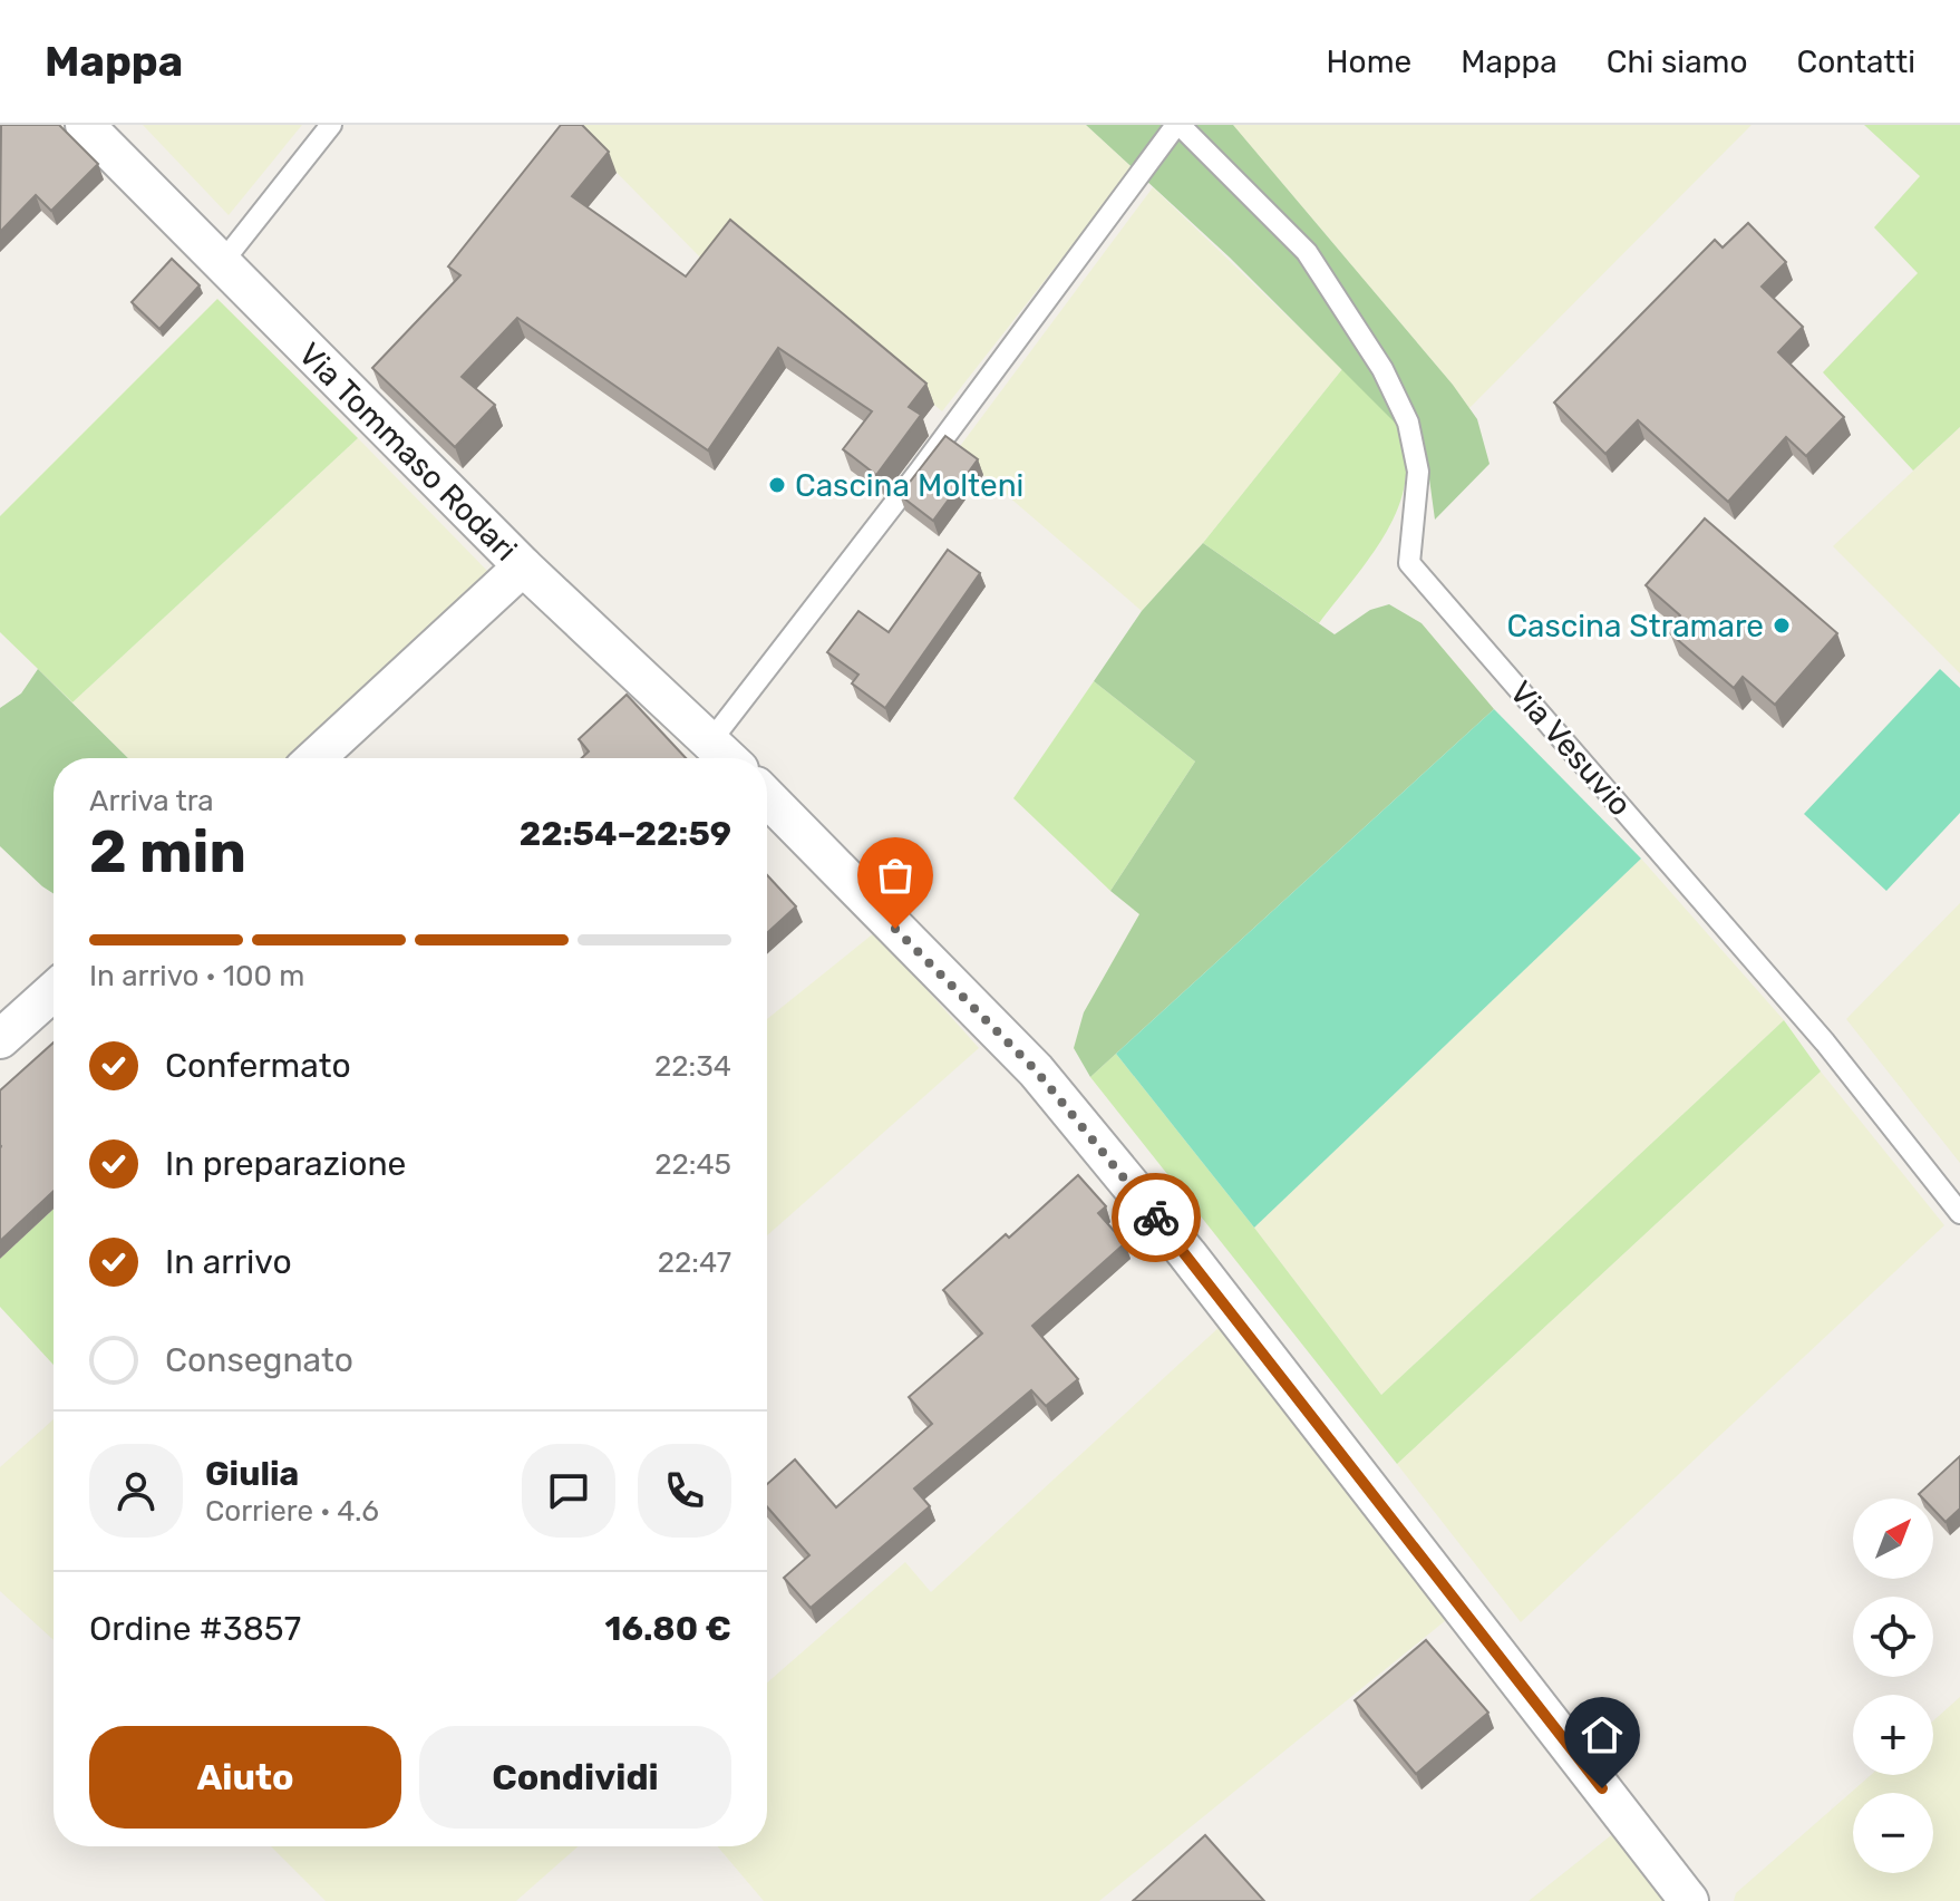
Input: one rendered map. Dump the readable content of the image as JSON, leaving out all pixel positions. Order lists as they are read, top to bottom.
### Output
{
  "streets": {
    "street": ["Via Tommaso Rodari"],
    "lane": ["Via Vesuvio"]
  },
  "places": ["Cascina Molteni", "Cascina Stramare"],
  "north": "top right",
  "page": {
    "header": "Mappa",
    "nav": [
      "Home",
      "Mappa",
      "Chi siamo",
      "Contatti"
    ],
    "heading": ["2 min", "Arriva tra", "22:54–22:59"],
    "panel": [
      "Giulia",
      "Corriere · 4.6",
      "Ordine #3857",
      "16.80 €"
    ],
    "bar": "In arrivo · 100 m",
    "list": [
      ["Confermato", "22:34"],
      ["In preparazione", "22:45"],
      ["In arrivo", "22:47"],
      "Consegnato"
    ],
    "map_buttons": ["+", "−"],
    "buttons": ["Aiuto", "Condividi"]
  }
}
